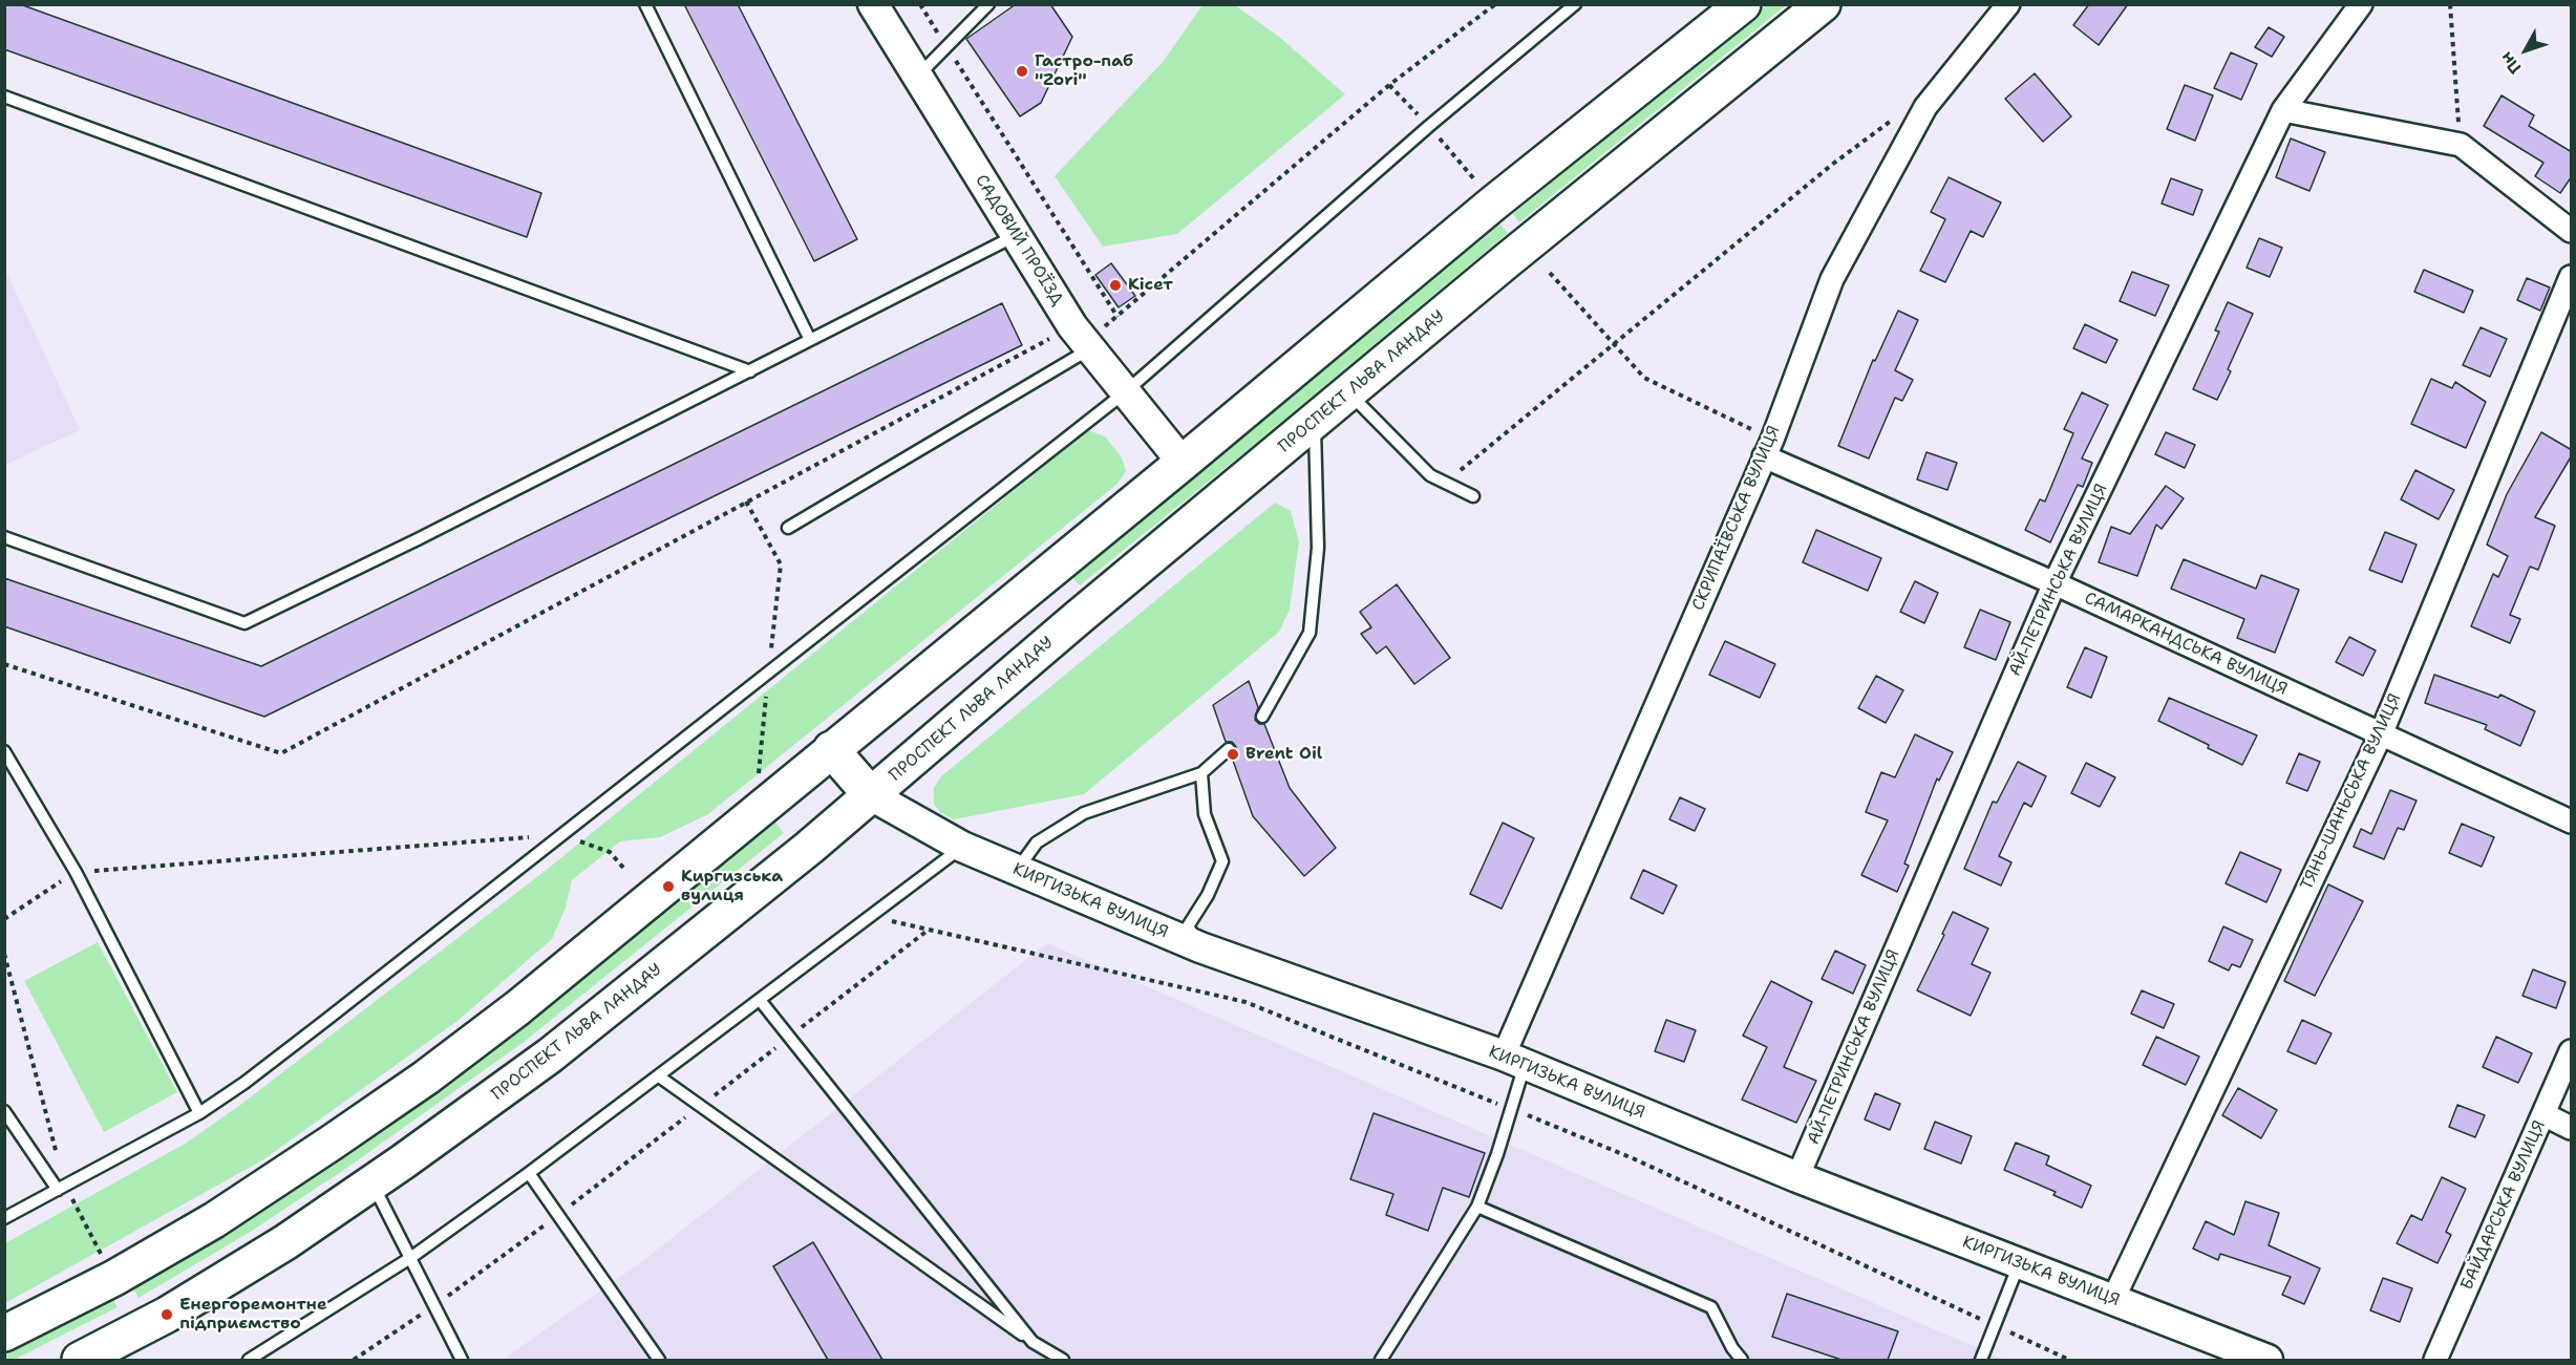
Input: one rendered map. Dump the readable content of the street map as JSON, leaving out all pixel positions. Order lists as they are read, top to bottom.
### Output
{
  "streets": {
    "main road": ["ПРОСПЕКТ ЛЬВА ЛАНДАУ"],
    "street": [
      "САДОВИЙ ПРОЇЗД",
      "СКРИПАЇВСЬКА ВУЛИЦЯ",
      "АЙ-ПЕТРИНСЬКА ВУЛИЦЯ",
      "САМАРКАНДСЬКА ВУЛИЦЯ",
      "ТЯНЬ-ШАНЬСЬКА ВУЛИЦЯ",
      "КИРГИЗЬКА ВУЛИЦЯ",
      "БАЙДАРСЬКА ВУЛИЦЯ"
    ]
  },
  "crossings": [
    ["ПРОСПЕКТ ЛЬВА ЛАНДАУ", "КИРГИЗЬКА ВУЛИЦЯ"],
    ["СКРИПАЇВСЬКА ВУЛИЦЯ", "САМАРКАНДСЬКА ВУЛИЦЯ"],
    ["СКРИПАЇВСЬКА ВУЛИЦЯ", "КИРГИЗЬКА ВУЛИЦЯ"],
    ["АЙ-ПЕТРИНСЬКА ВУЛИЦЯ", "САМАРКАНДСЬКА ВУЛИЦЯ"],
    ["АЙ-ПЕТРИНСЬКА ВУЛИЦЯ", "КИРГИЗЬКА ВУЛИЦЯ"],
    ["САМАРКАНДСЬКА ВУЛИЦЯ", "ТЯНЬ-ШАНЬСЬКА ВУЛИЦЯ"],
    ["ТЯНЬ-ШАНЬСЬКА ВУЛИЦЯ", "КИРГИЗЬКА ВУЛИЦЯ"]
  ],
  "places": [
    "Гастро-паб \"Zori\"",
    "Кісет",
    "Brent Oil",
    "Киргизська вулиця",
    "Енергоремонтне підприємство"
  ],
  "north": "bottom left"
}
